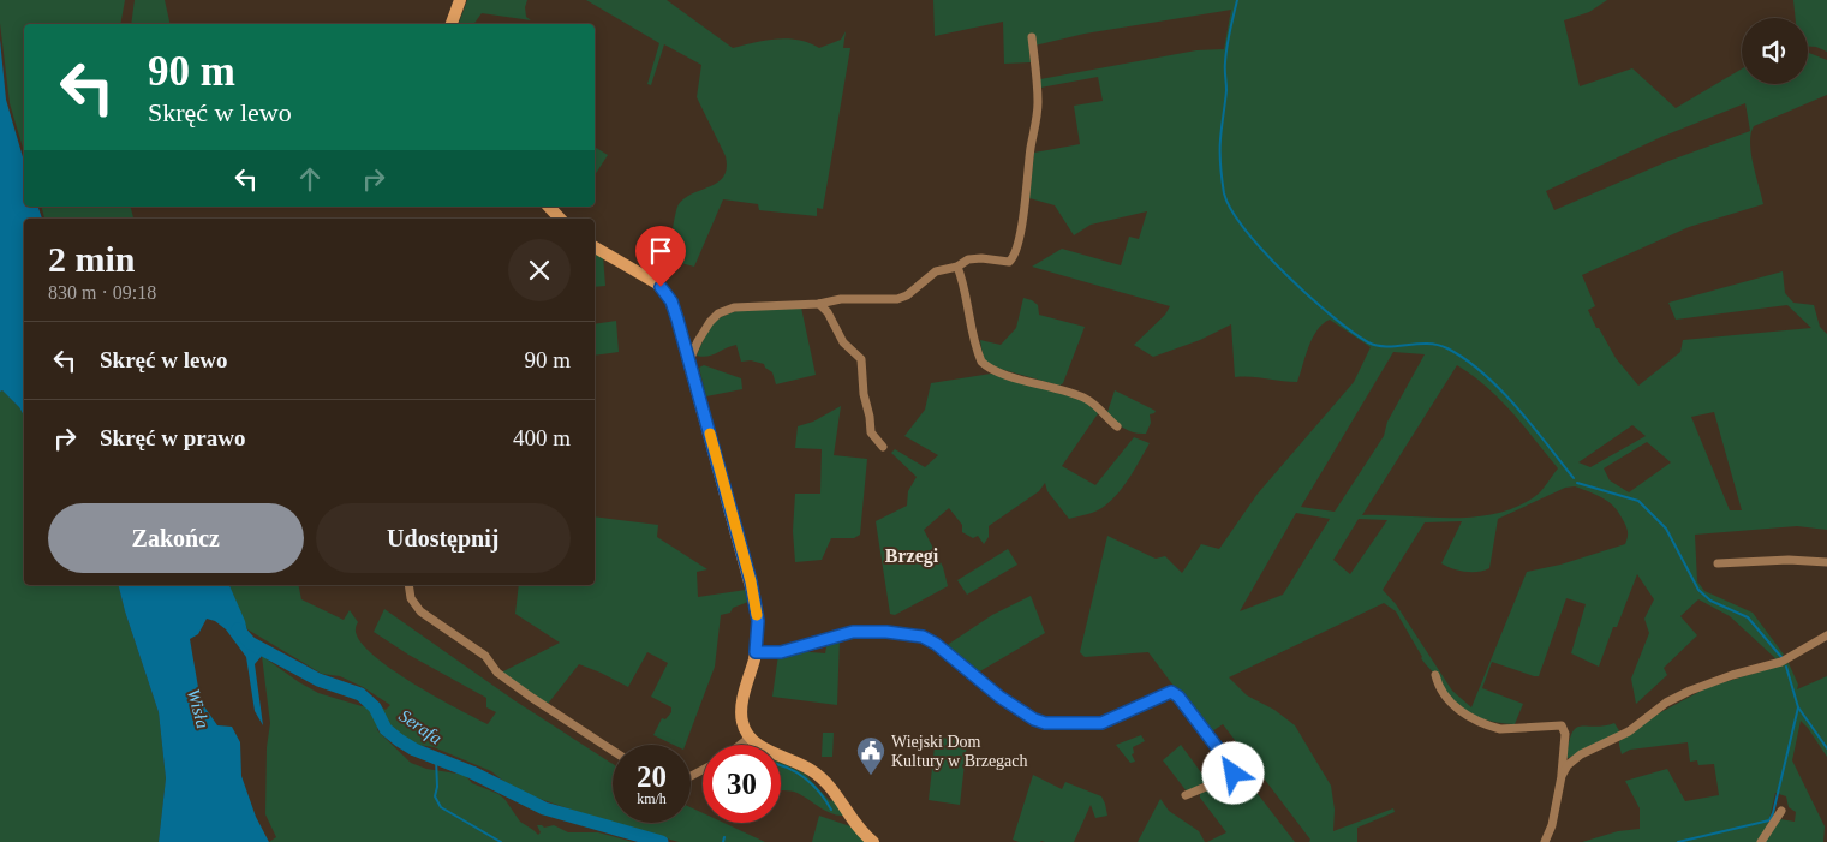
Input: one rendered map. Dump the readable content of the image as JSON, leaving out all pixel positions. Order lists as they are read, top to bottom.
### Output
{
  "districts": ["Brzegi"],
  "water": ["Wisła", "Serafa"],
  "places": {
    "public building": ["Wiejski Dom Kultury w Brzegach"]
  },
  "page": {
    "turn": ["90 m", "Skręć w lewo"],
    "heading": ["2 min", "830 m · 09:18"],
    "list": [
      {
        "name": "Skręć w lewo",
        "value": "90 m"
      },
      {
        "name": "Skręć w prawo",
        "value": "400 m"
      }
    ],
    "buttons": ["Zakończ", "Udostępnij"],
    "speed": "20 km/h",
    "limit": "30"
  }
}
